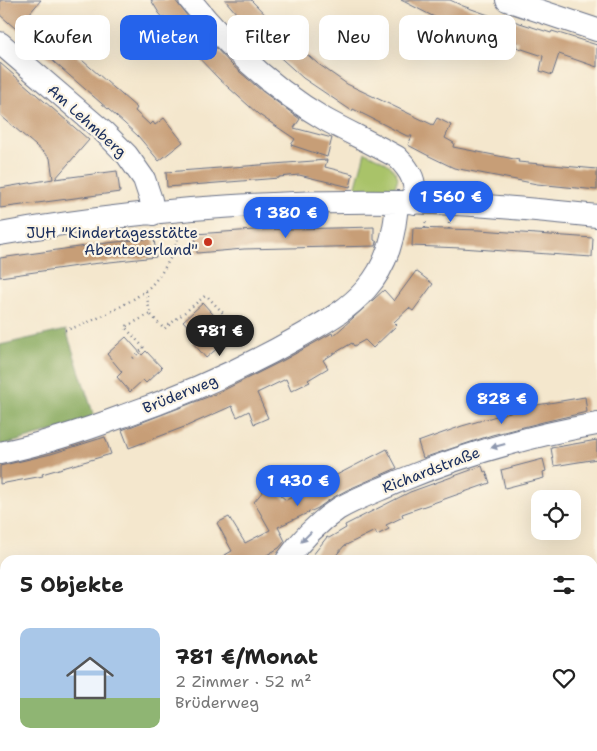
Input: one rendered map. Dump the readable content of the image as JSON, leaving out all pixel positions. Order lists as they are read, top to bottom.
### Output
{
  "streets": {
    "street": ["Am Lehmberg", "Brüderweg", "Richardstraße"]
  },
  "one_way": ["Richardstraße"],
  "places": ["JUH \"Kindertagesstätte Abenteuerland\""],
  "page": {
    "chip": [
      "Kaufen",
      "Mieten",
      "Filter",
      "Neu",
      "Wohnung"
    ],
    "price": [
      "1 560 €",
      "1 380 €",
      "781 €",
      "828 €",
      "1 430 €"
    ],
    "heading": "5 Objekte",
    "list": [
      {
        "name": "781 €/Monat",
        "note": "2 Zimmer · 52 m² · Brüderweg"
      }
    ]
  }
}
